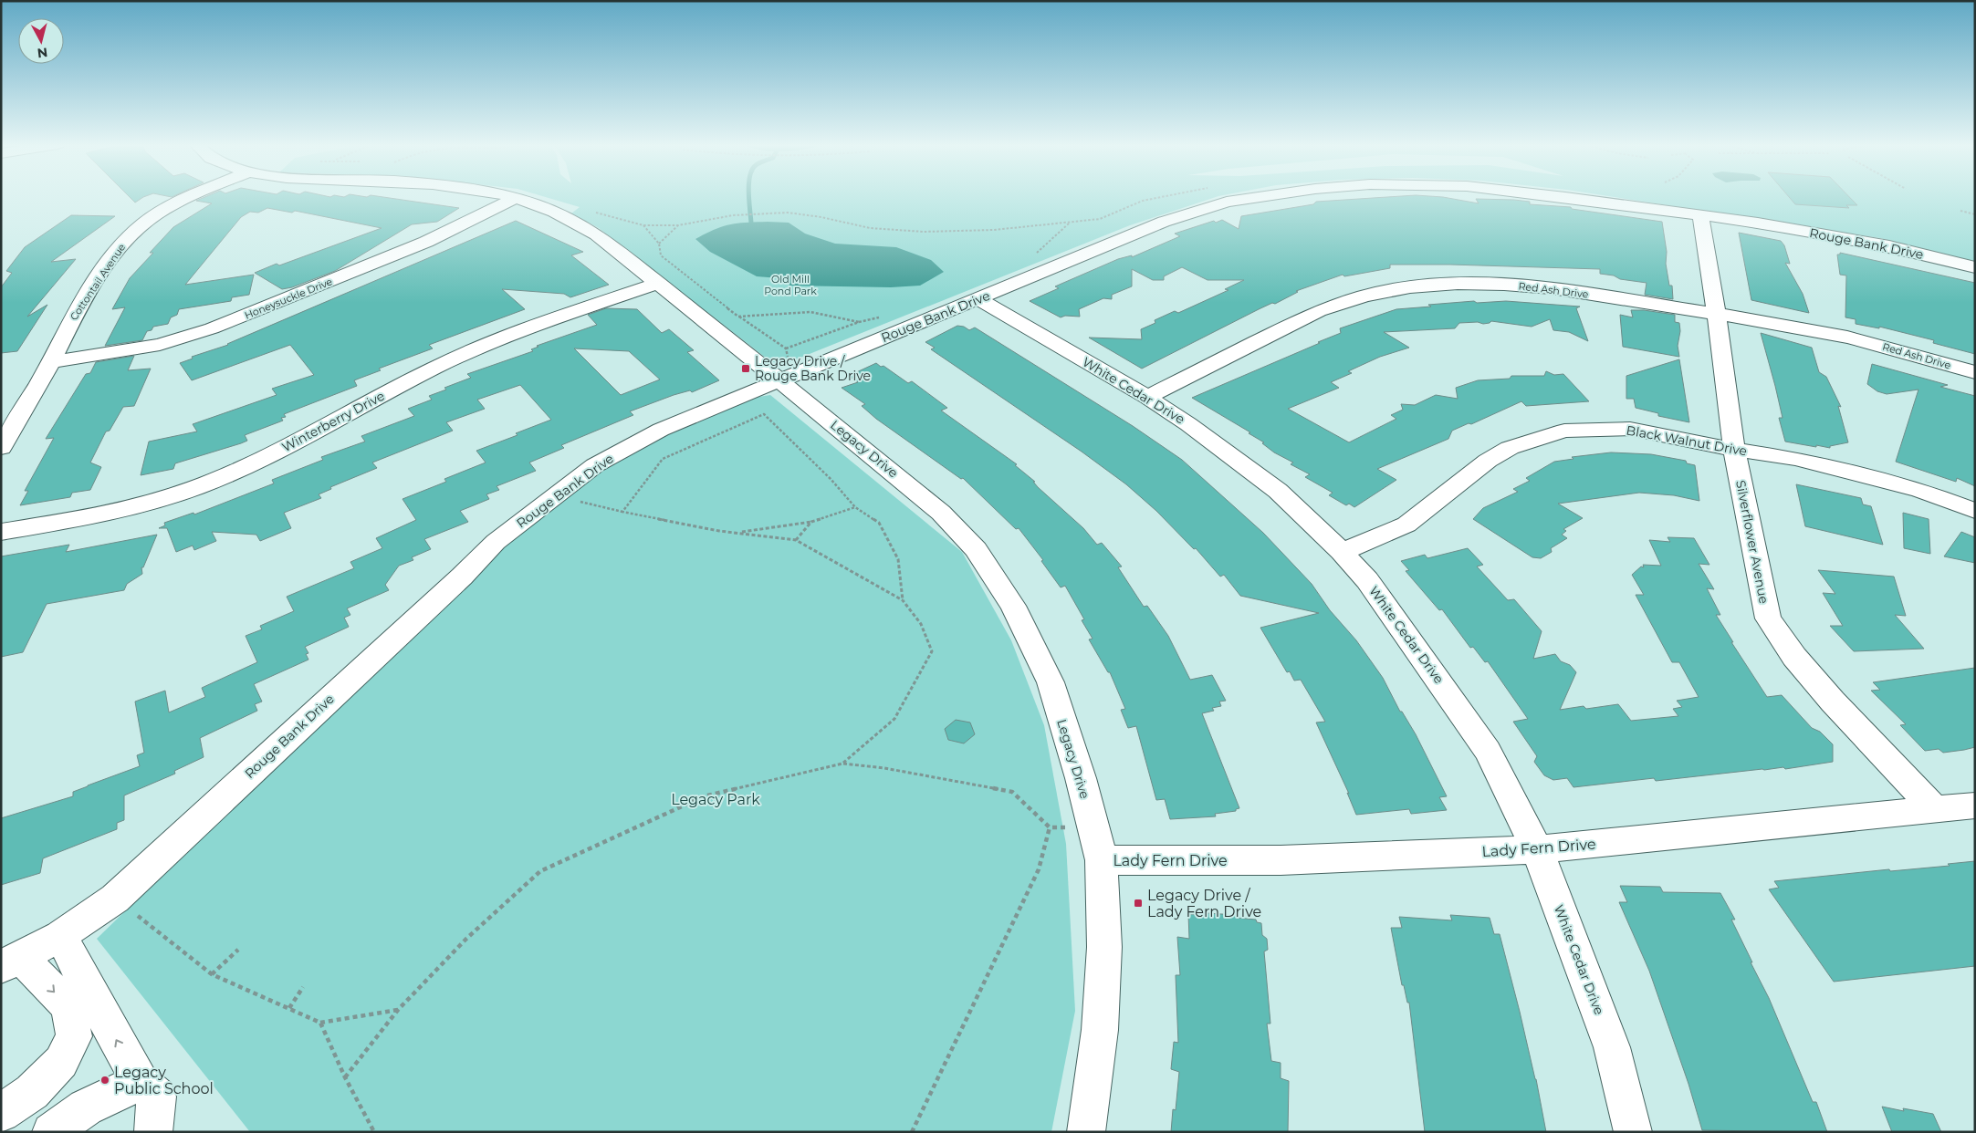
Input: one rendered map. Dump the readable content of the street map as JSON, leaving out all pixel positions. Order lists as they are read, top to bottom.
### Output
{
  "streets": {
    "street": [
      "Rouge Bank Drive",
      "Cottontail Avenue",
      "Red Ash Drive",
      "Honeysuckle Drive",
      "White Cedar Drive",
      "Winterberry Drive",
      "Black Walnut Drive",
      "Legacy Drive",
      "Silverflower Avenue",
      "Lady Fern Drive"
    ]
  },
  "crossings": [
    ["Rouge Bank Drive", "White Cedar Drive"],
    ["Rouge Bank Drive", "Legacy Drive"],
    ["Rouge Bank Drive", "Silverflower Avenue"],
    ["Cottontail Avenue", "Honeysuckle Drive"],
    ["Red Ash Drive", "White Cedar Drive"],
    ["Red Ash Drive", "Silverflower Avenue"],
    ["Honeysuckle Drive", "Legacy Drive"],
    ["White Cedar Drive", "Black Walnut Drive"],
    ["White Cedar Drive", "Lady Fern Drive"],
    ["Winterberry Drive", "Legacy Drive"],
    ["Black Walnut Drive", "Silverflower Avenue"],
    ["Legacy Drive", "Lady Fern Drive"],
    ["Silverflower Avenue", "Lady Fern Drive"]
  ],
  "parks": ["Old Mill Pond Park", "Legacy Park"],
  "places": {
    "transit": ["Legacy Drive / Rouge Bank Drive", "Legacy Drive / Lady Fern Drive"],
    "other": ["Legacy Public School"]
  },
  "north": "bottom"
}
